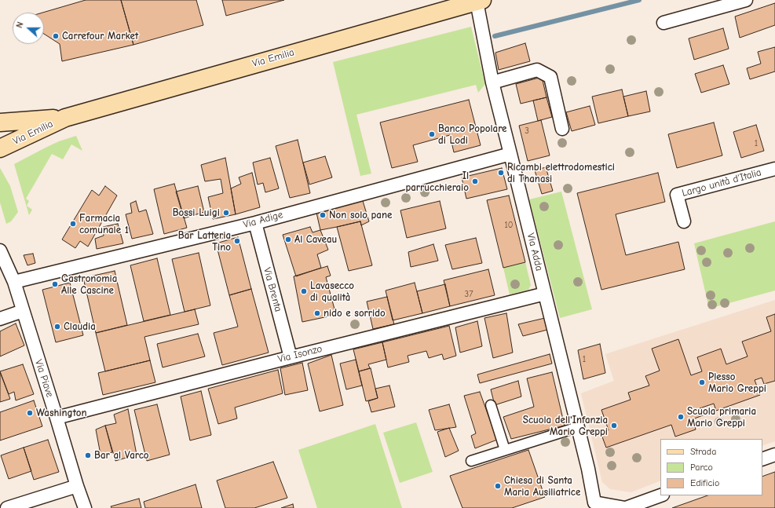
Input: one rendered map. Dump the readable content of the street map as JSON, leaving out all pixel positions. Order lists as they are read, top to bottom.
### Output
{
  "streets": {
    "main road": ["Via Emilia"],
    "street": [
      "Largo unità d'Italia",
      "Via Adige",
      "Via Adda",
      "Via Brenta",
      "Via Isonzo",
      "Via Piave"
    ]
  },
  "crossings": [
    ["Via Emilia", "Via Adda"],
    ["Via Adige", "Via Adda"],
    ["Via Adige", "Via Brenta"],
    ["Via Adige", "Via Piave"],
    ["Via Adda", "Via Isonzo"],
    ["Via Brenta", "Via Isonzo"],
    ["Via Isonzo", "Via Piave"]
  ],
  "places": [
    "Carrefour Market",
    "Banco Popolare di Lodi",
    "Ricambi elettrodomestici di Thanasi",
    "Il parrucchieraio",
    "Bossi Luigi",
    "Non solo pane",
    "Farmacia comunale 1",
    "Al Caveau",
    "Bar Latteria Tino",
    "Gastronomia Alle Cascine",
    "Lavasecco di qualità",
    "nido e sorrido",
    "Claudia",
    "Plesso Mario Greppi",
    "Washington",
    "Scuola primaria Mario Greppi",
    "Scuola dell'Infanzia Mario Greppi",
    "Bar al Varco",
    "Chiesa di Santa Maria Ausiliatrice"
  ],
  "house_numbers": [
    "3",
    "1",
    "10",
    "37",
    "1"
  ],
  "legend": ["Strada", "Parco", "Edificio"],
  "north": "left"
}
